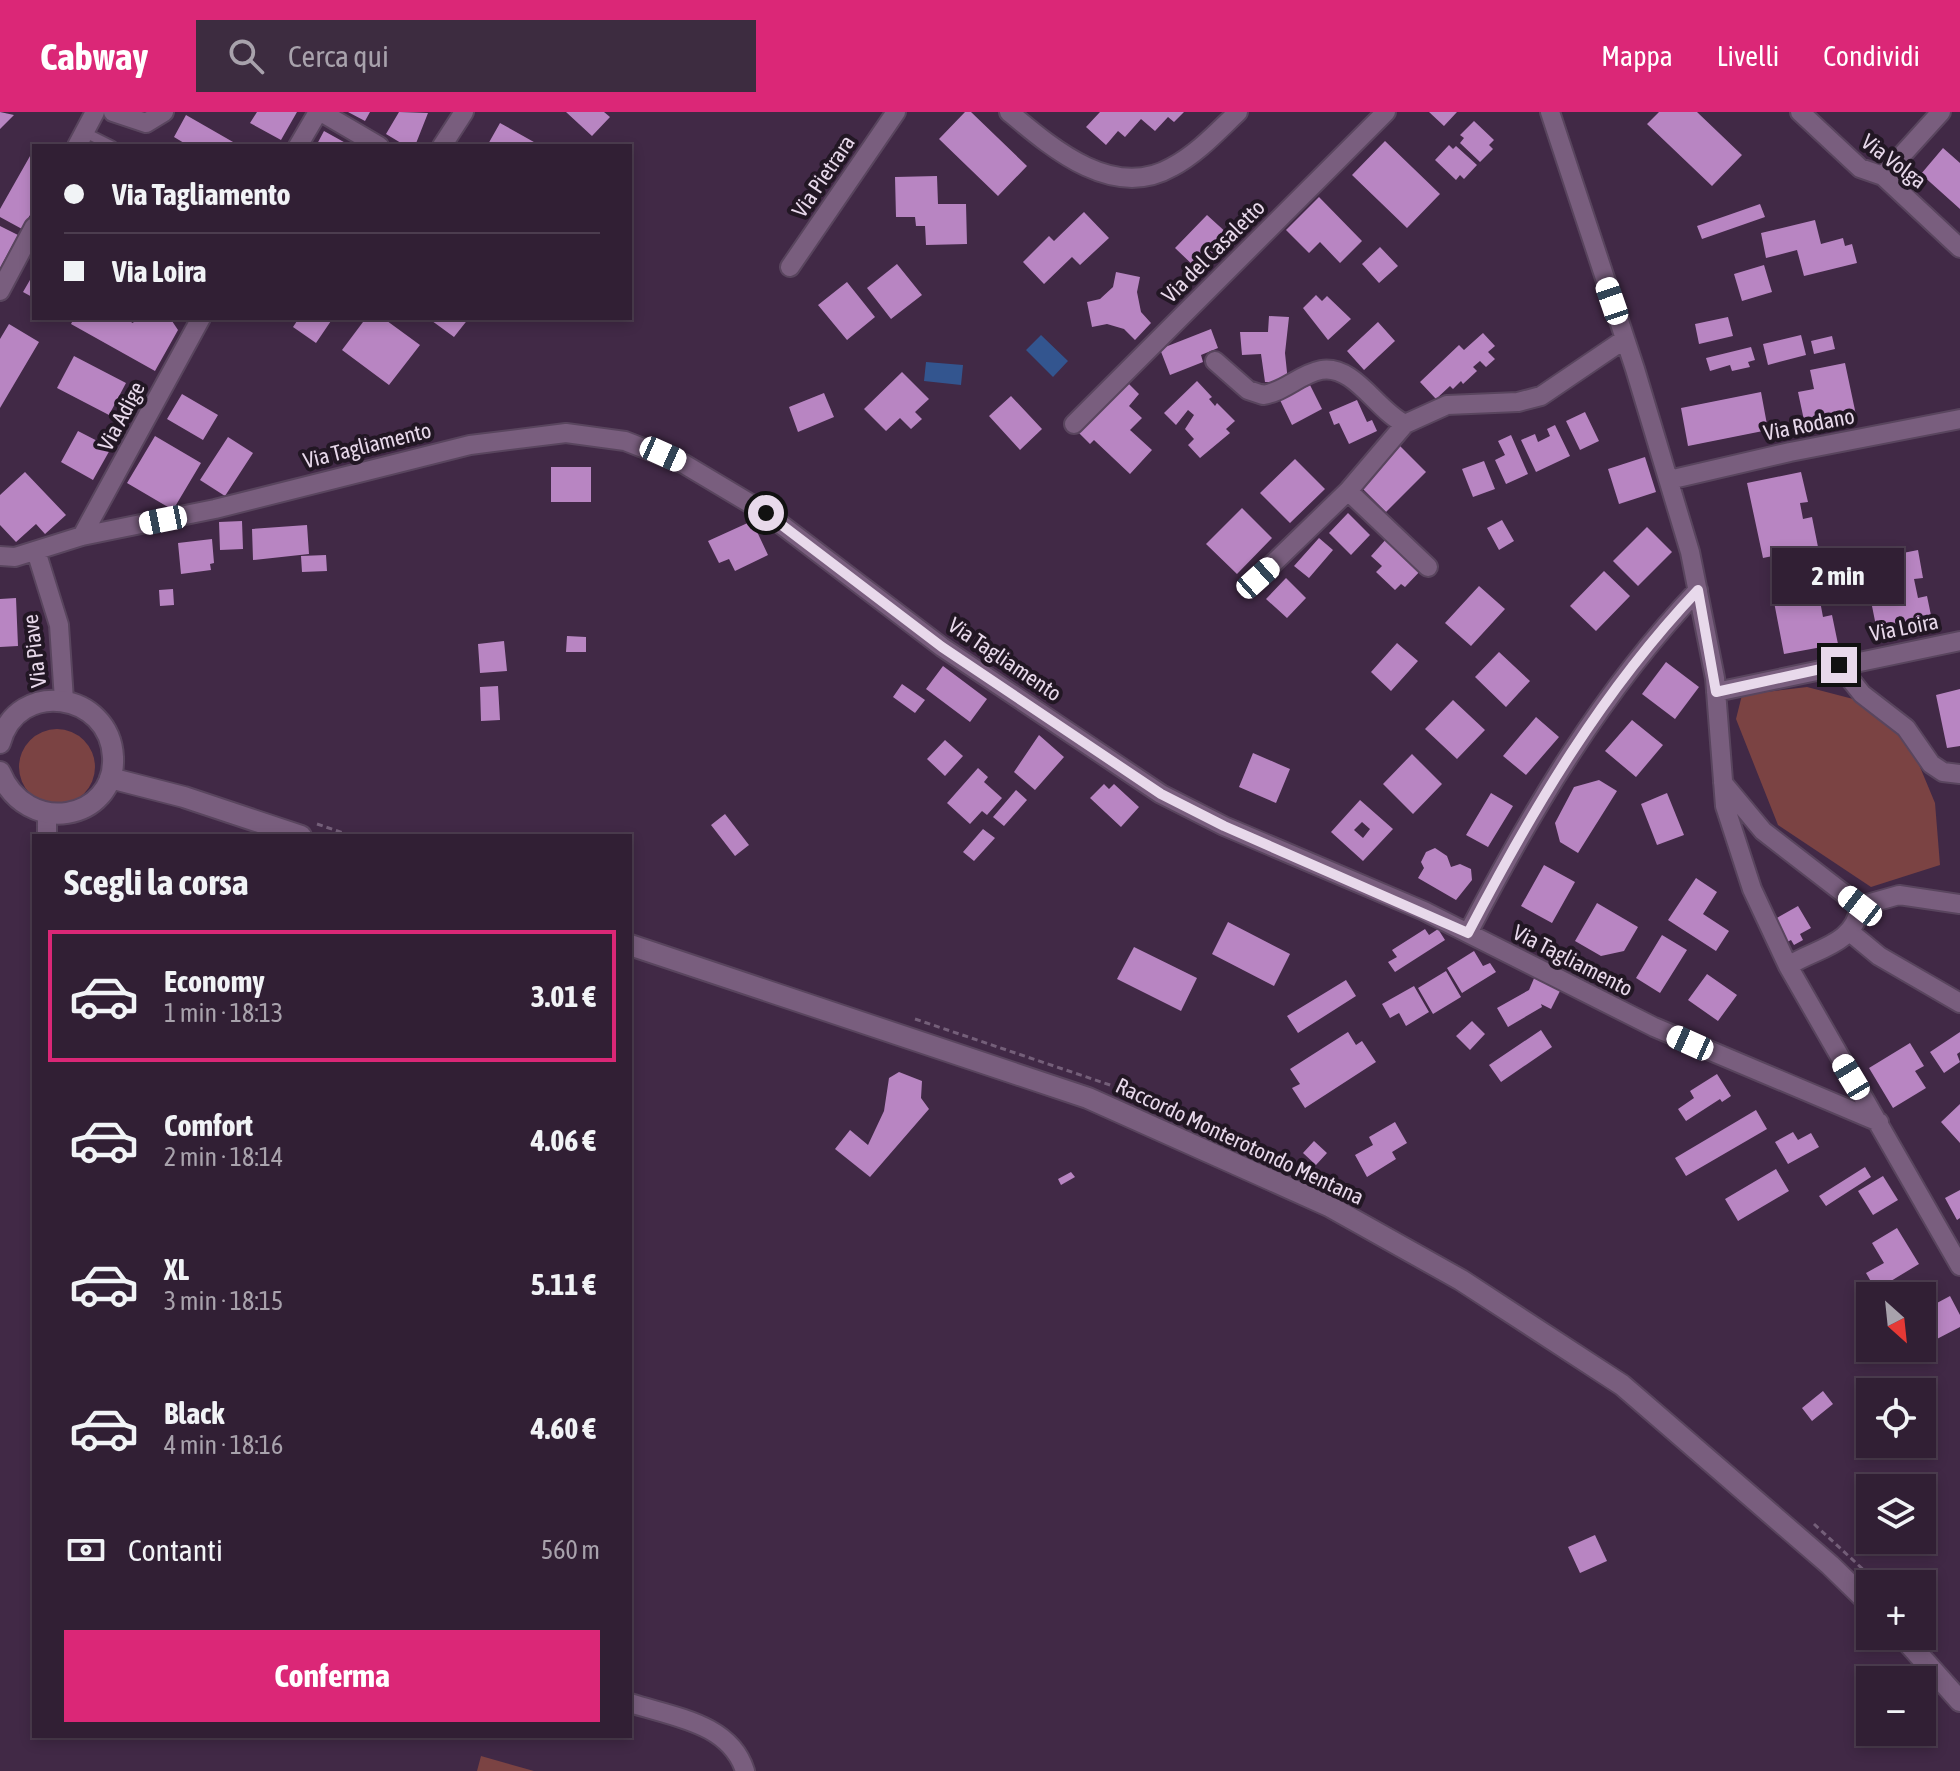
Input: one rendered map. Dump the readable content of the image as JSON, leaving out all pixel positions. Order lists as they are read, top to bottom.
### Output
{
  "streets": {
    "main road": ["Raccordo Monterotondo Mentana"],
    "street": [
      "Via Volga",
      "Via Pietrara",
      "Via del Casaletto",
      "Via Adige",
      "Via Rodano",
      "Via Tagliamento",
      "Via Loira",
      "Via Piave"
    ]
  },
  "crossings": [
    ["Via Adige", "Via Tagliamento"],
    ["Via Tagliamento", "Via Piave"]
  ],
  "north": "bottom right",
  "page": {
    "header": "Cabway",
    "search": "Cerca qui",
    "nav": ["Mappa", "Livelli", "Condividi"],
    "banner": ["Via Tagliamento", "Via Loira"],
    "bubble": "2 min",
    "heading": "Scegli la corsa",
    "list": [
      {
        "name": "Economy",
        "note": "1 min · 18:13",
        "value": "3.01 €"
      },
      {
        "name": "Comfort",
        "note": "2 min · 18:14",
        "value": "4.06 €"
      },
      {
        "name": "XL",
        "note": "3 min · 18:15",
        "value": "5.11 €"
      },
      {
        "name": "Black",
        "note": "4 min · 18:16",
        "value": "4.60 €"
      }
    ],
    "map_buttons": ["+", "−"],
    "pay": ["Contanti", "560 m"],
    "buttons": "Conferma"
  }
}
